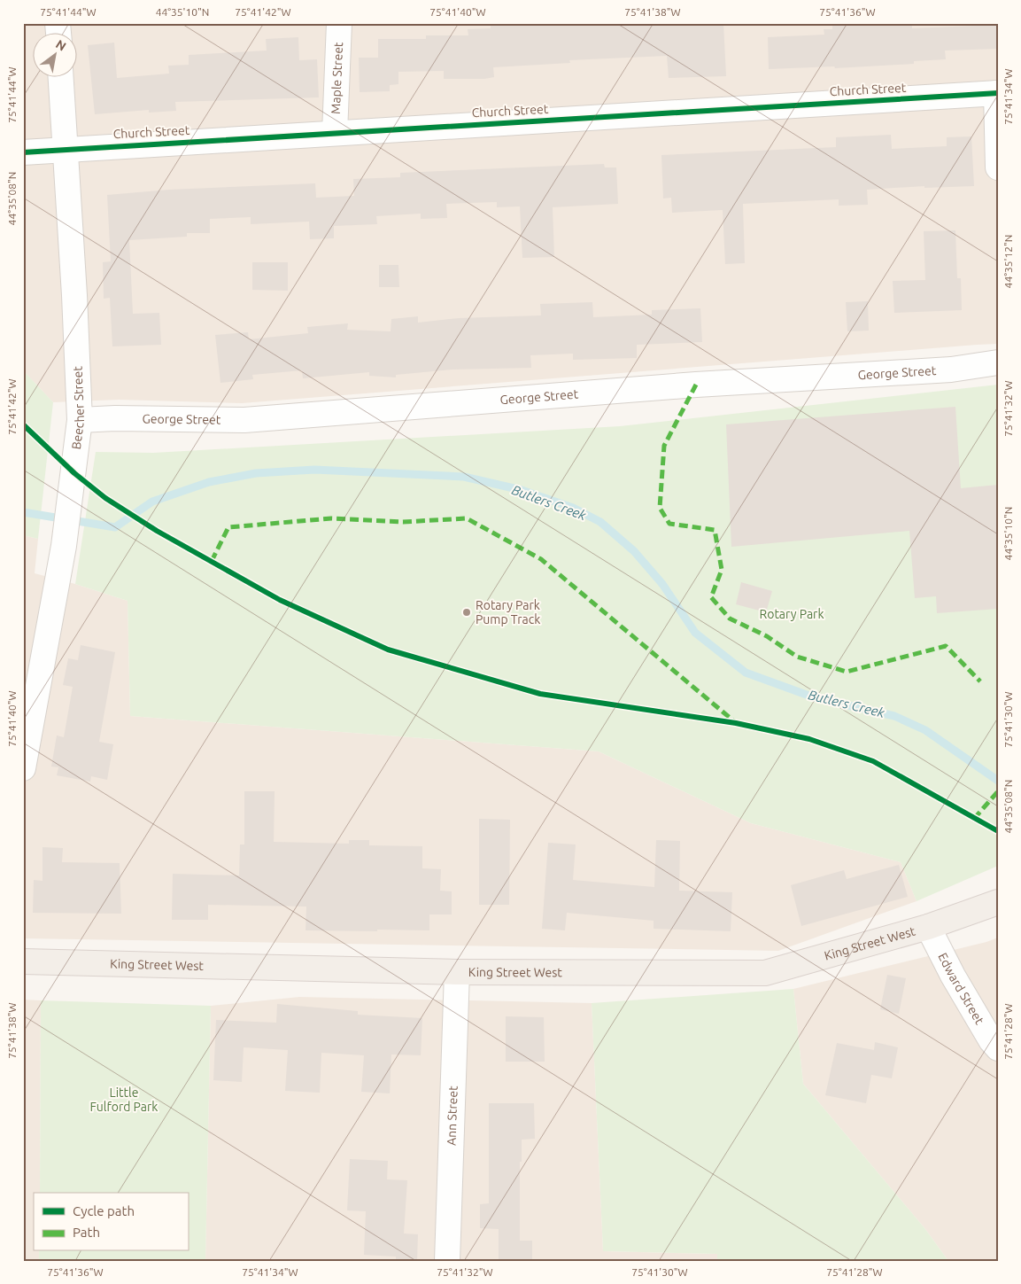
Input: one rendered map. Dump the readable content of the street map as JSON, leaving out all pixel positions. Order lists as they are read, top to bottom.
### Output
{
  "streets": {
    "main road": ["King Street West"],
    "street": [
      "Maple Street",
      "Church Street",
      "George Street",
      "Beecher Street",
      "Edward Street",
      "Ann Street"
    ]
  },
  "crossings": [
    ["Maple Street", "Church Street"],
    ["Church Street", "Beecher Street"],
    ["George Street", "Beecher Street"],
    ["King Street West", "Edward Street"],
    ["King Street West", "Ann Street"]
  ],
  "water": ["Butlers Creek"],
  "parks": ["Rotary Park", "Little Fulford Park"],
  "places": ["Rotary Park Pump Track"],
  "legend": ["Cycle path", "Path"],
  "north": "top right",
  "coordinates": [
    "75°41'44\"W",
    "44°35'10\"N",
    "75°41'42\"W",
    "75°41'40\"W",
    "75°41'38\"W",
    "75°41'36\"W",
    "75°41'34\"W",
    "44°35'08\"N",
    "44°35'12\"N",
    "75°41'32\"W",
    "75°41'30\"W",
    "75°41'28\"W"
  ]
}
